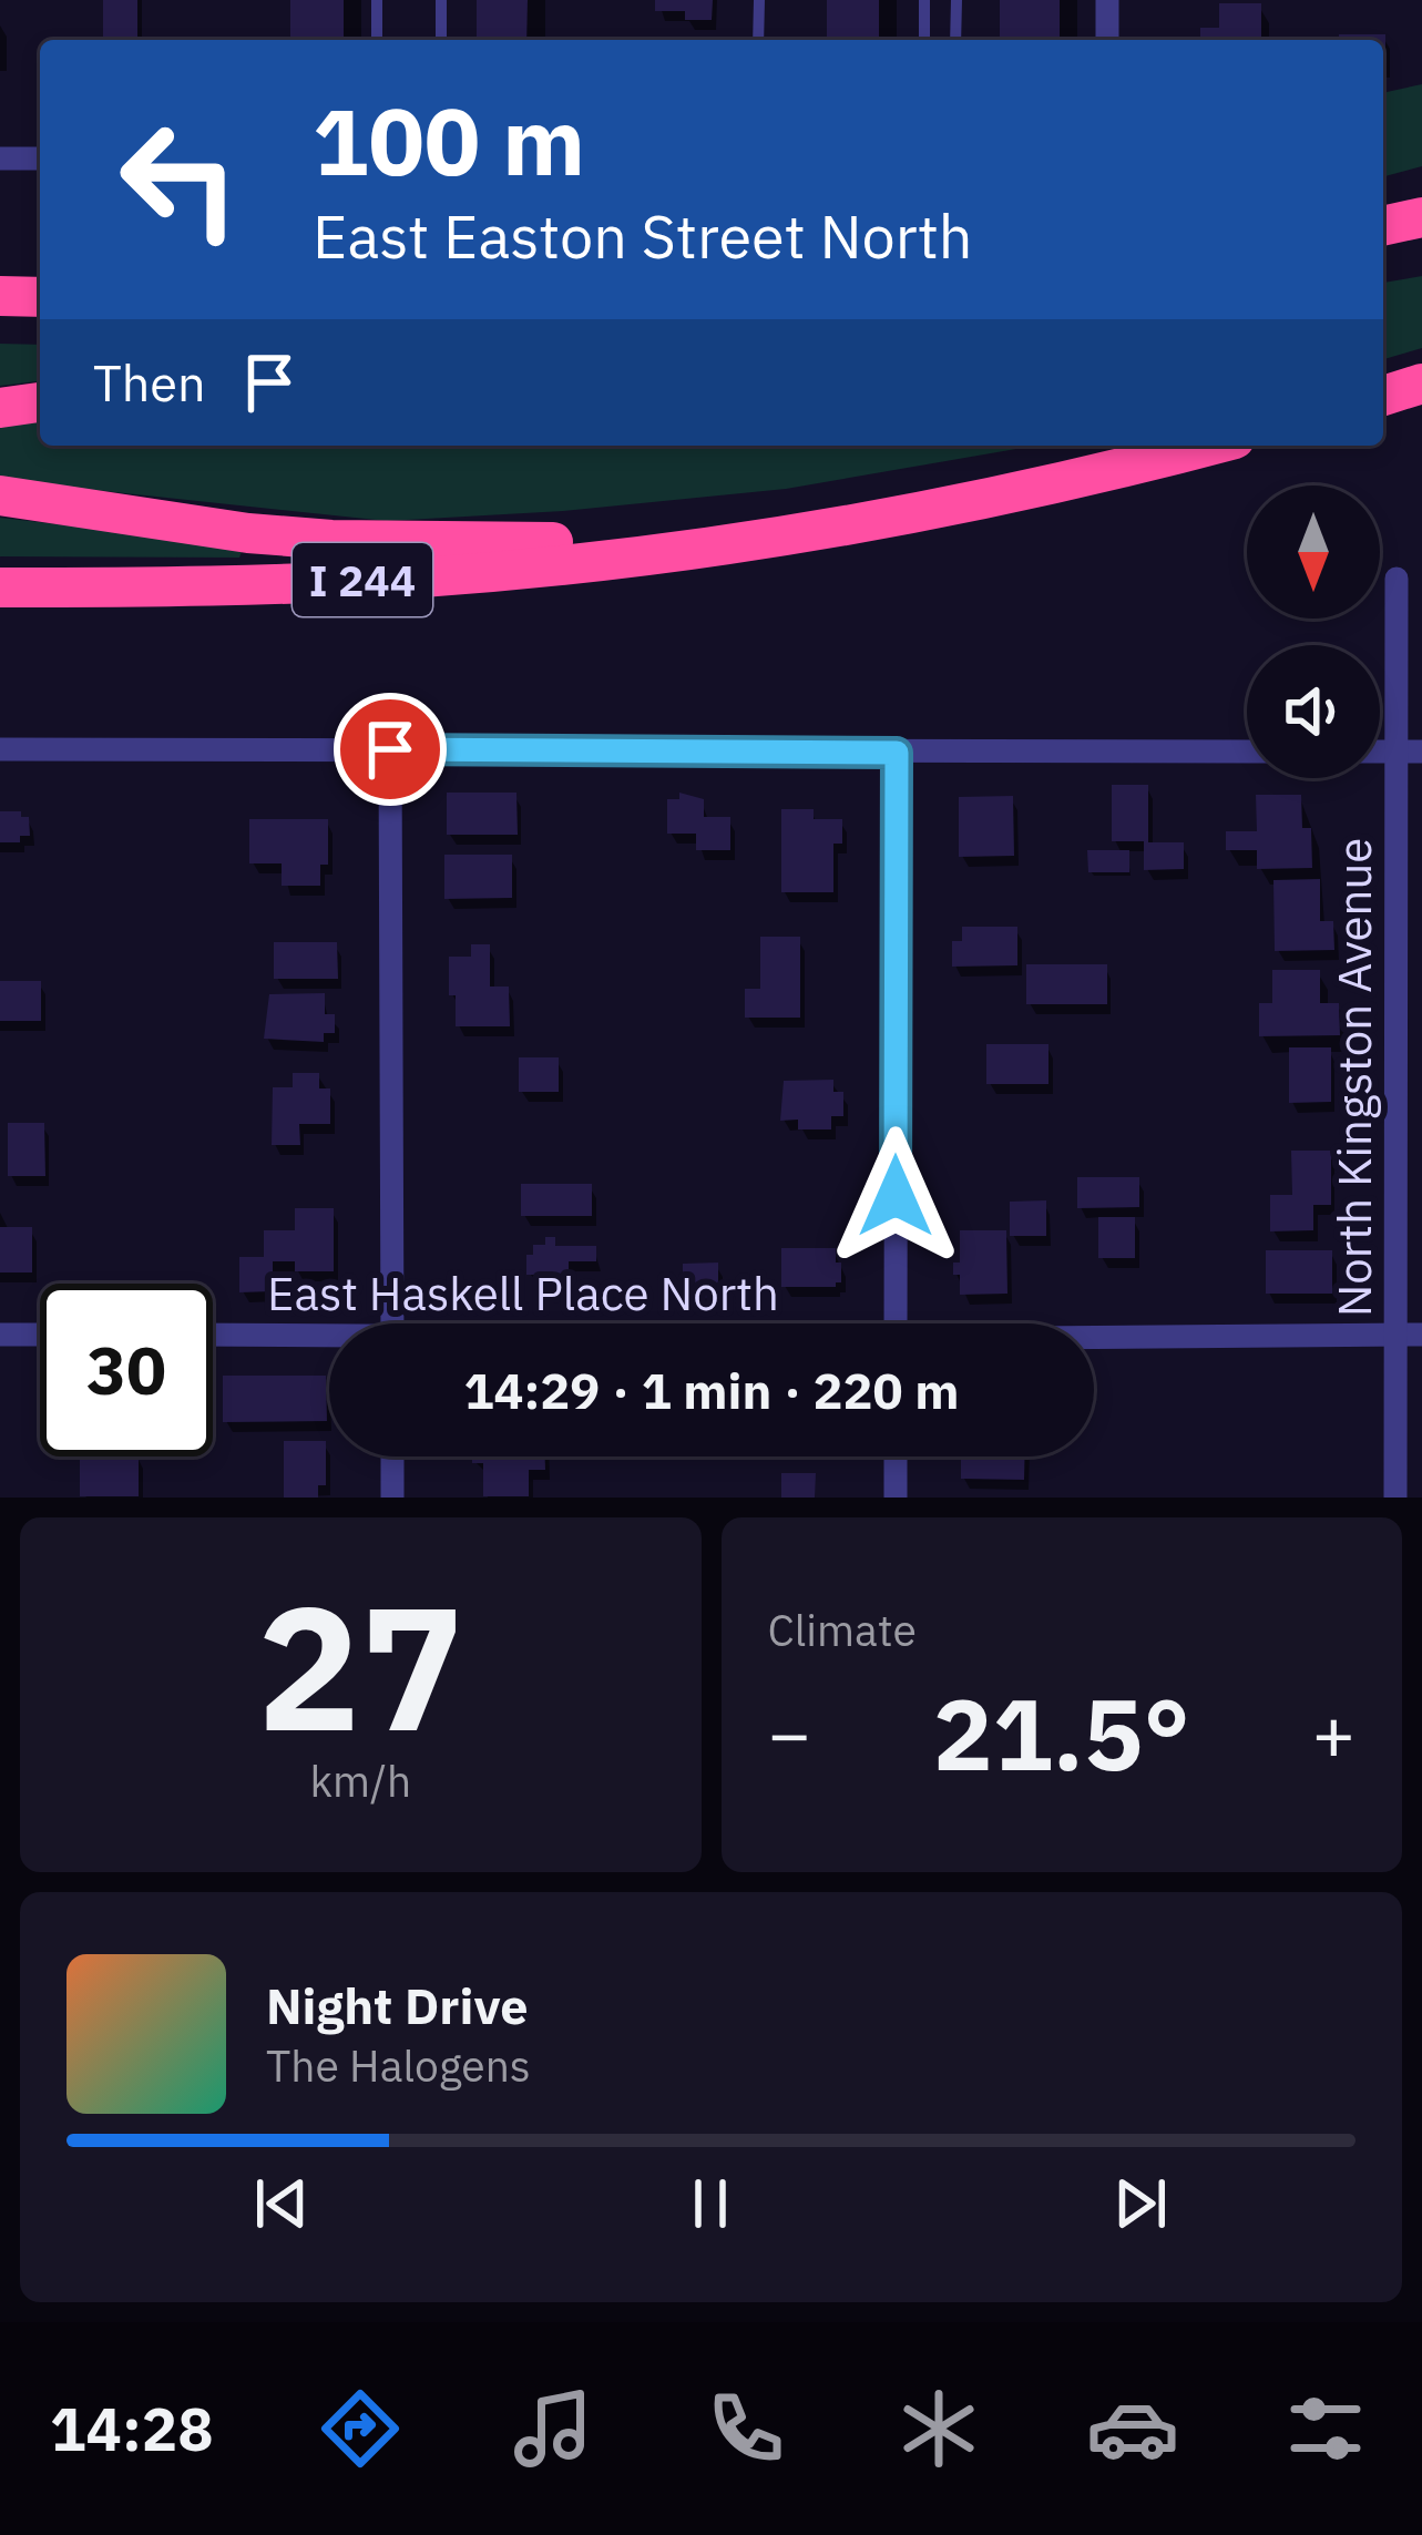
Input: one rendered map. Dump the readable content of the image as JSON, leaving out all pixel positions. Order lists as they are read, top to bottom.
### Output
{
  "streets": {
    "highway": ["I 244"],
    "street": ["North Kingston Avenue", "East Haskell Place North"]
  },
  "crossings": [
    ["North Kingston Avenue", "East Haskell Place North"]
  ],
  "north": "bottom",
  "page": {
    "turn": ["100 m", "East Easton Street North"],
    "then": "Then",
    "limit": "30",
    "trip": "14:29 · 1 min · 220 m",
    "tile": [
      ["27", "km/h"],
      "Climate"
    ],
    "heat": ["−", "21.5°", "+"],
    "song": ["Night Drive", "The Halogens"],
    "tabs": "14:28"
  }
}
